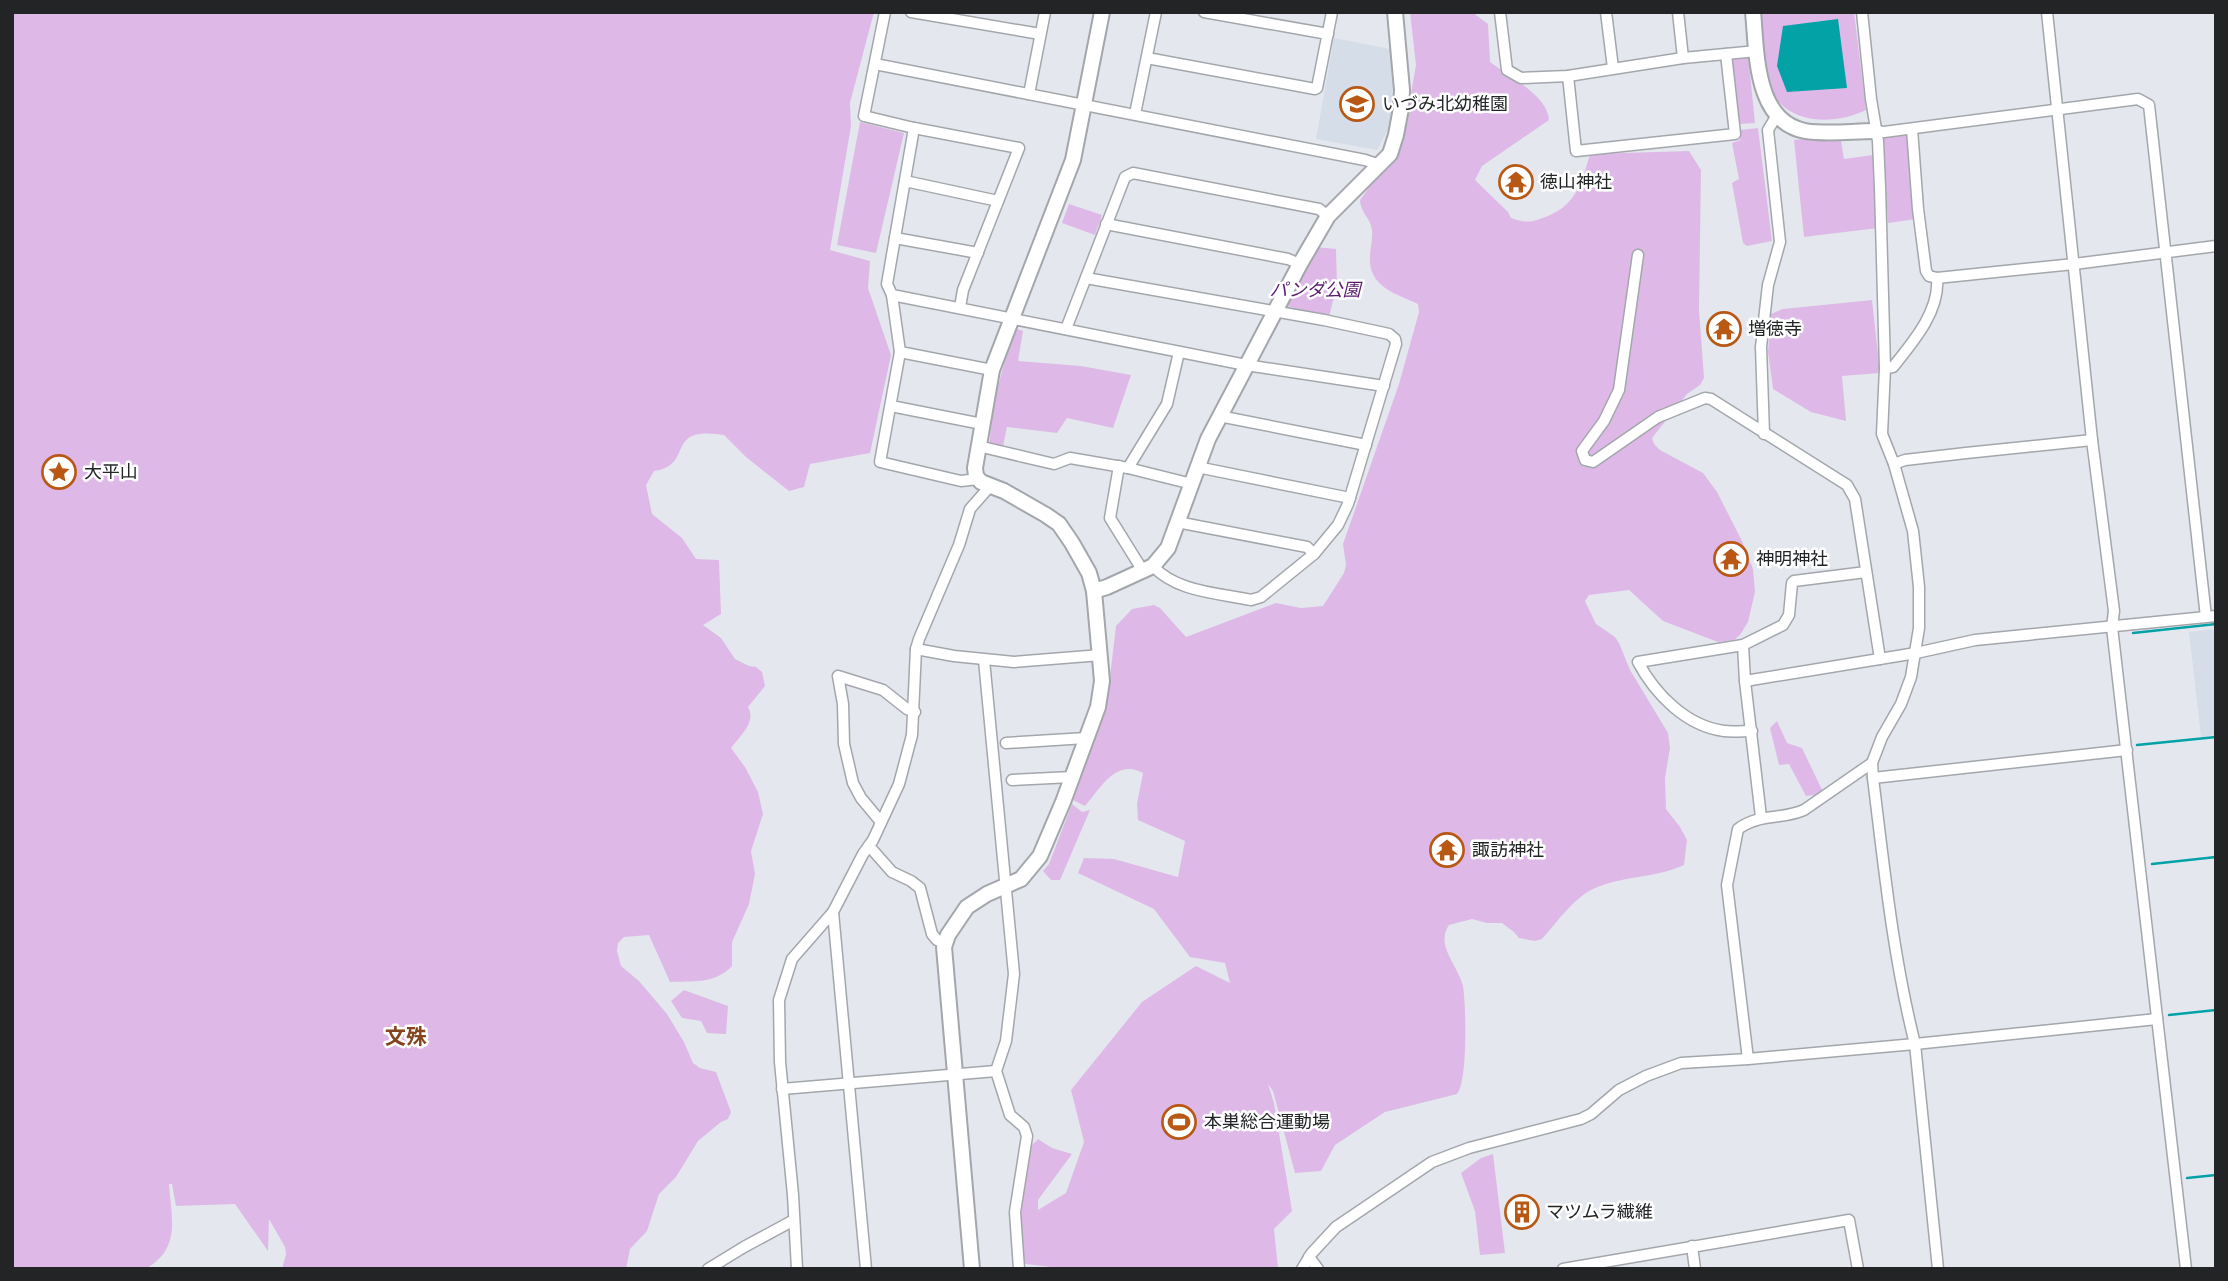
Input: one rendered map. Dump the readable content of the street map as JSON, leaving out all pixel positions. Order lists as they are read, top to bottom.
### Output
{
  "districts": ["文殊"],
  "parks": ["パンダ公園"],
  "places": {
    "school or university": ["いづみ北幼稚園"],
    "temple": [
      "徳山神社",
      "増徳寺",
      "神明神社",
      "諏訪神社"
    ],
    "place": ["大平山"],
    "sports": ["本巣総合運動場"],
    "building": ["マツムラ繊維"]
  }
}
